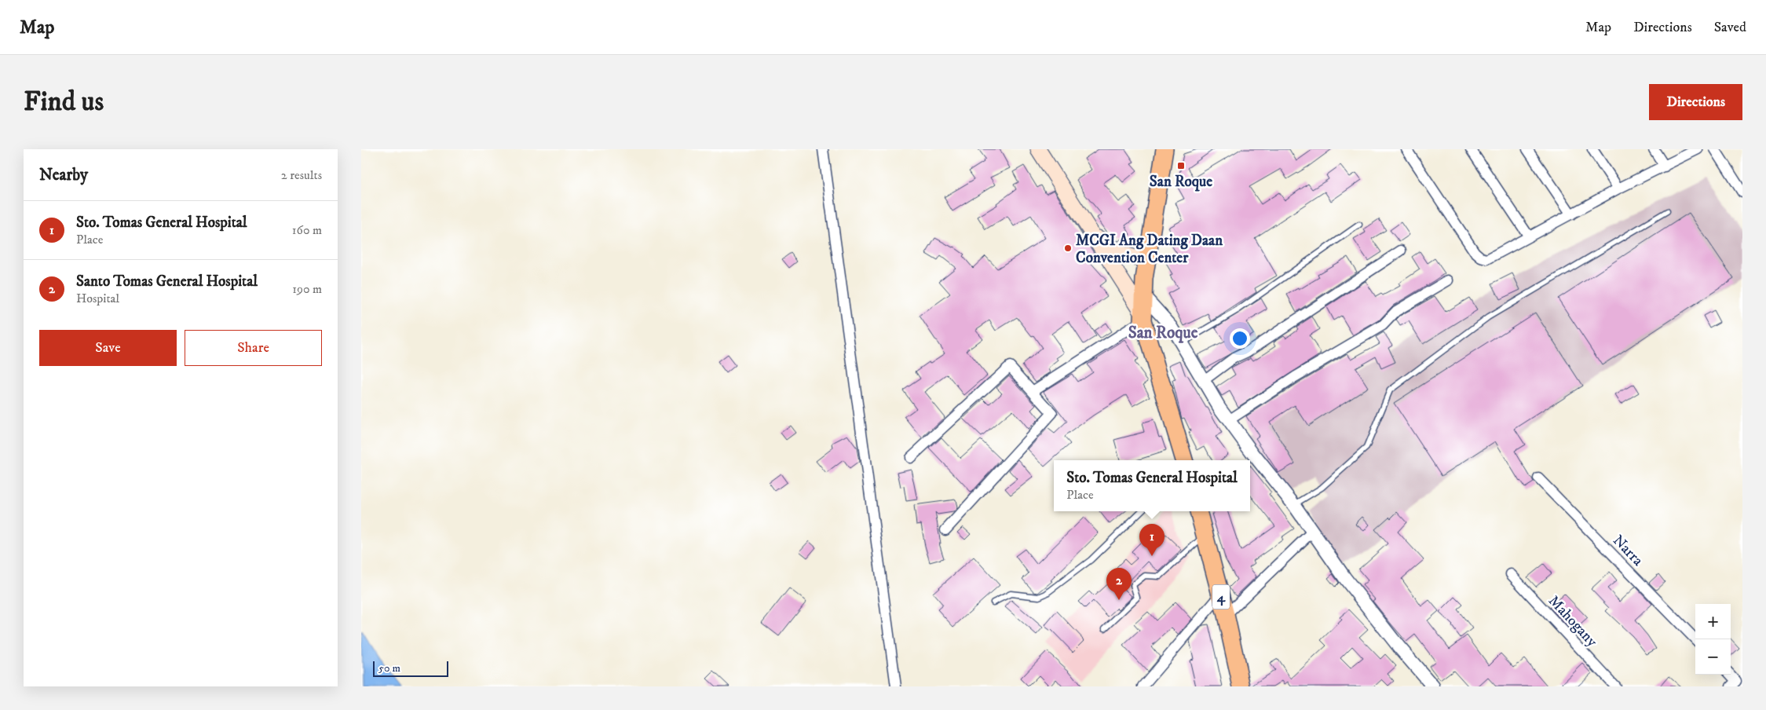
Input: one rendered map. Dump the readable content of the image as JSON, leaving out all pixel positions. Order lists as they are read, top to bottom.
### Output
{
  "streets": {
    "highway": ["4"],
    "street": ["Narra", "Mahogany"]
  },
  "districts": ["San Roque"],
  "places": {
    "transit": ["San Roque"],
    "other": ["MCGI Ang Dating Daan Convention Center"]
  },
  "scale_bar": "50 m",
  "page": {
    "header": "Map",
    "nav": ["Map", "Directions", "Saved"],
    "buttons": [
      "Directions",
      ["Save", "Share"]
    ],
    "title": "Find us",
    "heading": ["Nearby", "2 results"],
    "list": [
      {
        "mark": "1",
        "name": "Sto. Tomas General Hospital",
        "note": "Place",
        "value": "160 m"
      },
      {
        "mark": "2",
        "name": "Santo Tomas General Hospital",
        "note": "Hospital",
        "value": "190 m"
      }
    ],
    "popup": ["Sto. Tomas General Hospital", "Place"],
    "pins": ["1", "2"],
    "map_buttons": ["+", "−"],
    "scale": "50 m"
  }
}
